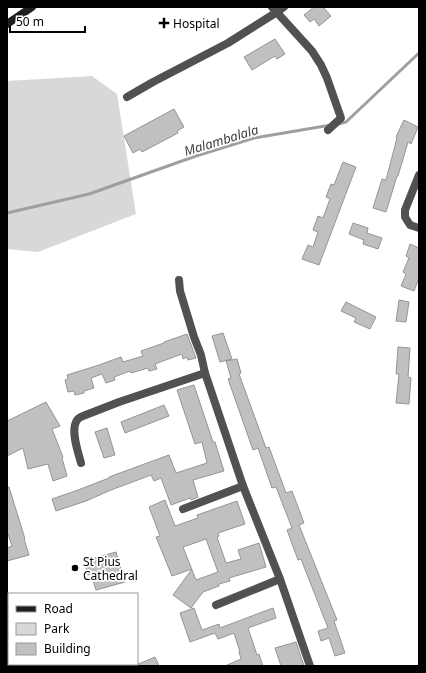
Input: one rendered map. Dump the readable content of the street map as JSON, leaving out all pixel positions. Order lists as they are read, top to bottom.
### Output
{
  "water": ["Malambalala"],
  "places": {
    "health": ["Hospital"],
    "other": ["St Pius Cathedral"]
  },
  "legend": ["Road", "Park", "Building"],
  "scale_bar": "50 m"
}
